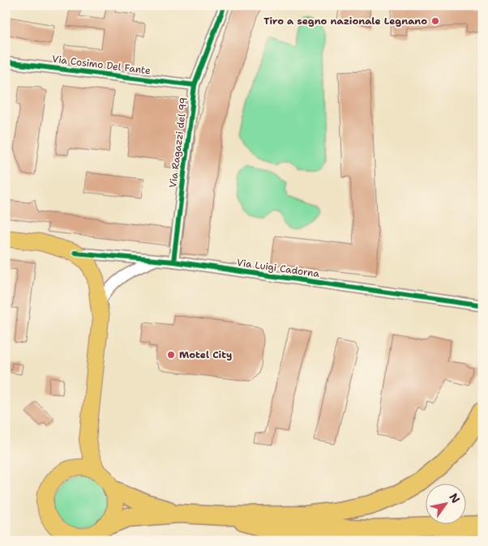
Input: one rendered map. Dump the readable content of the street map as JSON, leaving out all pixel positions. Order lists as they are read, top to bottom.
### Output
{
  "streets": {
    "main road": ["Via Luigi Cadorna"],
    "street": ["Via Cosimo Del Fante", "Via Ragazzi del 99"]
  },
  "crossings": [
    ["Via Cosimo Del Fante", "Via Ragazzi del 99"],
    ["Via Ragazzi del 99", "Via Luigi Cadorna"]
  ],
  "places": ["Tiro a segno nazionale Legnano", "Motel City"],
  "north": "top right"
}
